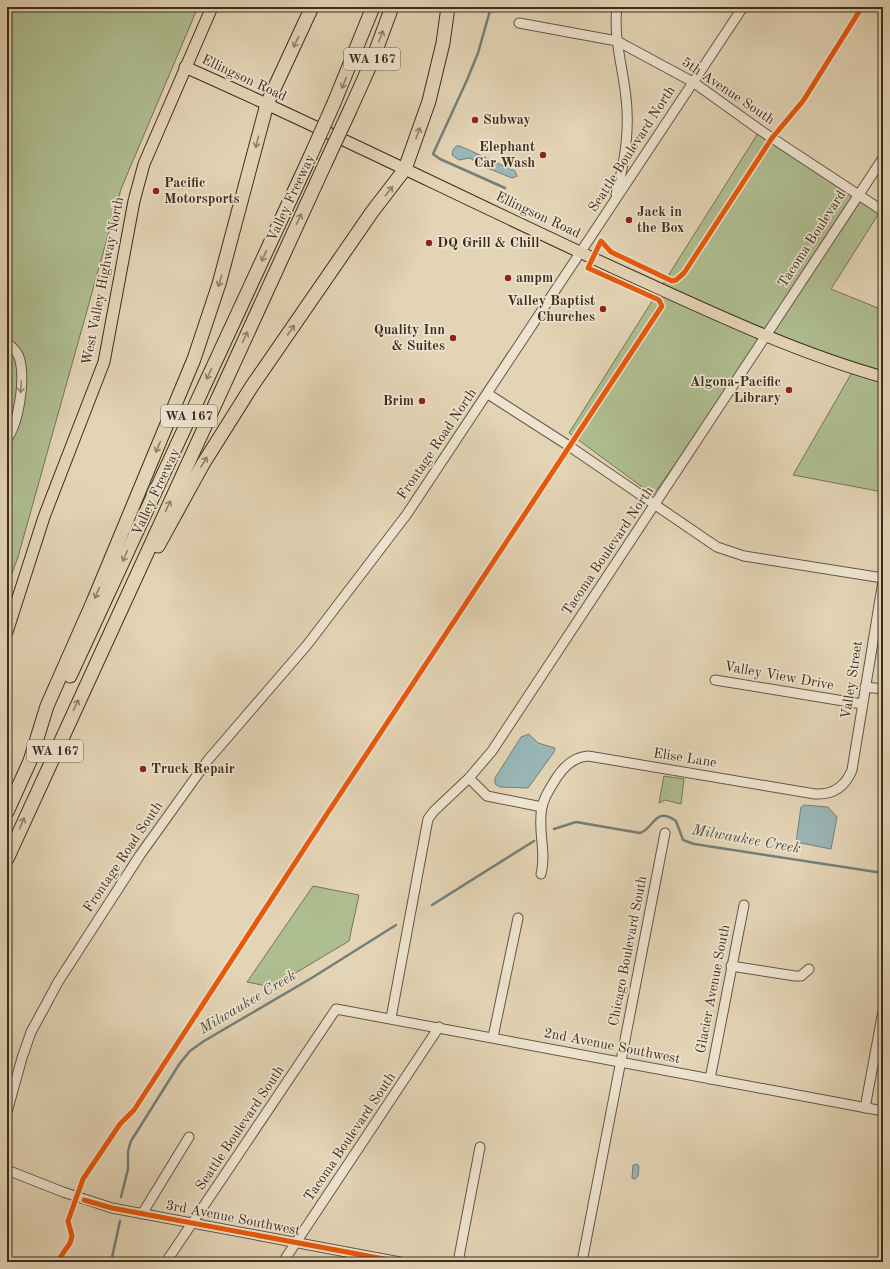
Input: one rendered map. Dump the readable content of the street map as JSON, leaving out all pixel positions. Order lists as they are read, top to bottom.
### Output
{
  "streets": {
    "highway": ["WA 167", "Valley Freeway"],
    "main road": ["Ellingson Road", "West Valley Highway North"],
    "street": [
      "5th Avenue South",
      "Seattle Boulevard North",
      "Tacoma Boulevard",
      "Frontage Road North",
      "Tacoma Boulevard North",
      "Valley View Drive",
      "Valley Street",
      "Elise Lane",
      "Frontage Road South",
      "Chicago Boulevard South",
      "Glacier Avenue South",
      "2nd Avenue Southwest",
      "Seattle Boulevard South",
      "Tacoma Boulevard South",
      "3rd Avenue Southwest"
    ]
  },
  "crossings": [
    ["Ellingson Road", "Seattle Boulevard North"],
    ["Ellingson Road", "Tacoma Boulevard"],
    ["Ellingson Road", "West Valley Highway North"],
    ["Ellingson Road", "Frontage Road North"],
    ["Ellingson Road", "Tacoma Boulevard North"],
    ["5th Avenue South", "Seattle Boulevard North"],
    ["5th Avenue South", "Tacoma Boulevard"],
    ["Seattle Boulevard North", "Frontage Road North"],
    ["Tacoma Boulevard", "Tacoma Boulevard North"],
    ["Frontage Road North", "Frontage Road South"],
    ["Valley View Drive", "Valley Street"],
    ["Valley Street", "Elise Lane"],
    ["Chicago Boulevard South", "2nd Avenue Southwest"],
    ["Glacier Avenue South", "2nd Avenue Southwest"],
    ["2nd Avenue Southwest", "Seattle Boulevard South"],
    ["2nd Avenue Southwest", "Tacoma Boulevard South"],
    ["Seattle Boulevard South", "3rd Avenue Southwest"],
    ["Tacoma Boulevard South", "3rd Avenue Southwest"]
  ],
  "water": ["Milwaukee Creek"],
  "places": [
    "Subway",
    "Elephant Car Wash",
    "Pacific Motorsports",
    "Jack in the Box",
    "DQ Grill & Chill",
    "ampm",
    "Valley Baptist Churches",
    "Quality Inn & Suites",
    "Algona-Pacific Library",
    "Brim",
    "Truck Repair"
  ]
}
